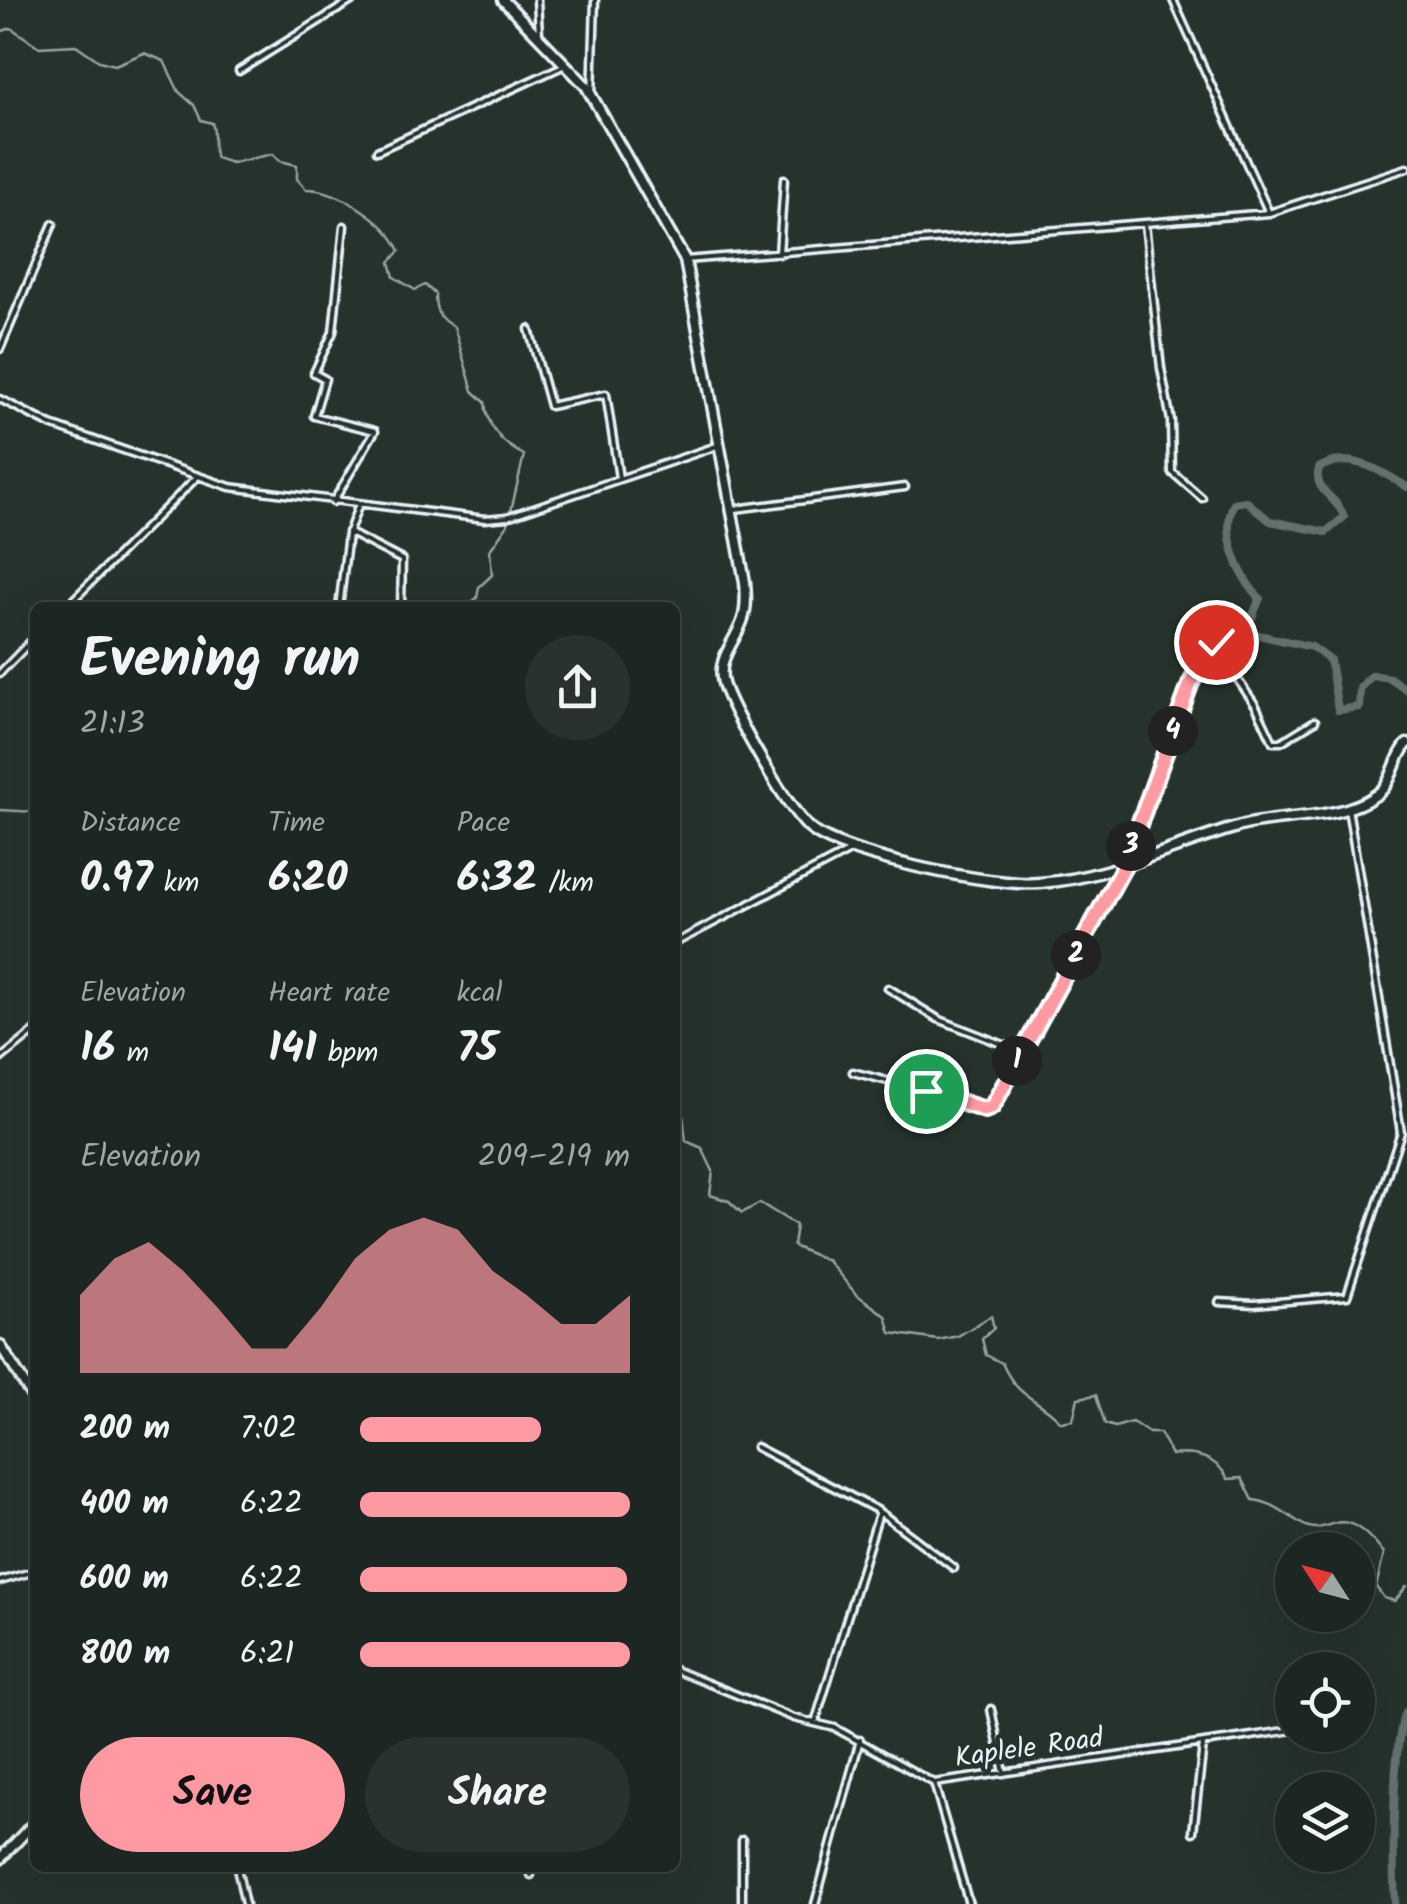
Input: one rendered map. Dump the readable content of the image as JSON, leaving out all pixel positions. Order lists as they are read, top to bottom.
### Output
{
  "streets": {
    "street": ["Kaplele Road"]
  },
  "north": "top left",
  "page": {
    "heading": ["Evening run", "21:13"],
    "pins": [
      "4",
      "3",
      "2",
      "1"
    ],
    "stats": [
      ["Distance", "0.97 km"],
      ["Time", "6:20"],
      ["Pace", "6:32 /km"],
      ["Elevation", "16 m"],
      ["Heart rate", "141 bpm"],
      ["kcal", "75"]
    ],
    "chart": ["Elevation", "209–219 m"],
    "list": [
      {
        "name": "200 m",
        "note": "7:02"
      },
      {
        "name": "400 m",
        "note": "6:22"
      },
      {
        "name": "600 m",
        "note": "6:22"
      },
      {
        "name": "800 m",
        "note": "6:21"
      }
    ],
    "buttons": ["Save", "Share"]
  }
}
